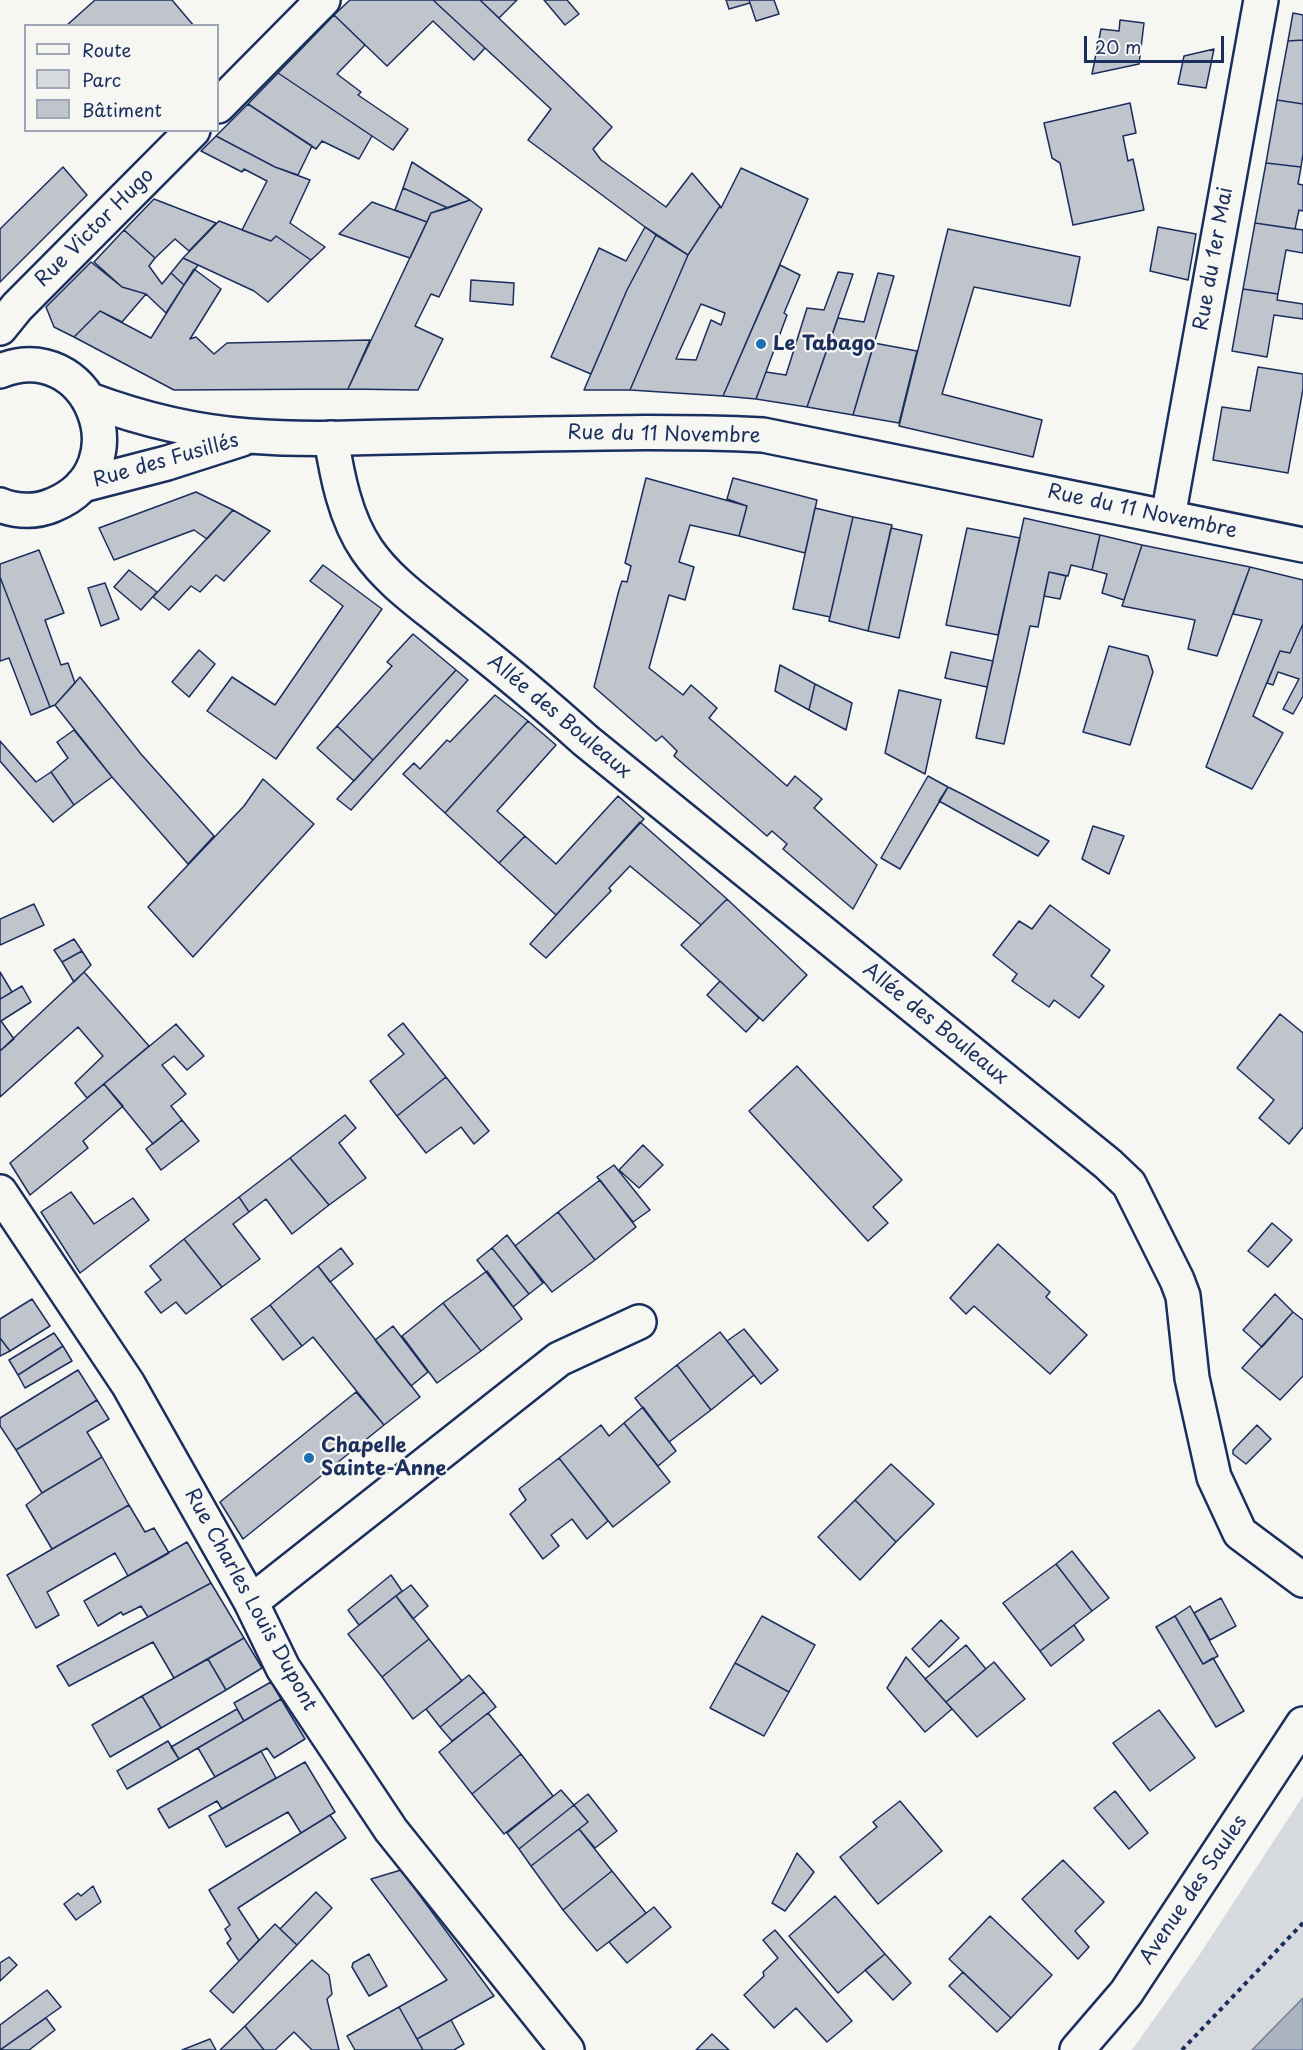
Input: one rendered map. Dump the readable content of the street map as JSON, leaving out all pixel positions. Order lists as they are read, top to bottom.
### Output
{
  "streets": {
    "street": [
      "Rue Victor Hugo",
      "Rue du 1er Mai",
      "Rue du 11 Novembre",
      "Rue des Fusillés",
      "Allée des Bouleaux",
      "Rue Charles Louis Dupont",
      "Avenue des Saules"
    ]
  },
  "crossings": [
    ["Rue du 1er Mai", "Rue du 11 Novembre"],
    ["Rue du 11 Novembre", "Rue des Fusillés"],
    ["Rue du 11 Novembre", "Allée des Bouleaux"]
  ],
  "places": ["Le Tabago", "Chapelle Sainte-Anne"],
  "legend": ["Route", "Parc", "Bâtiment"],
  "scale_bar": "20 m"
}
